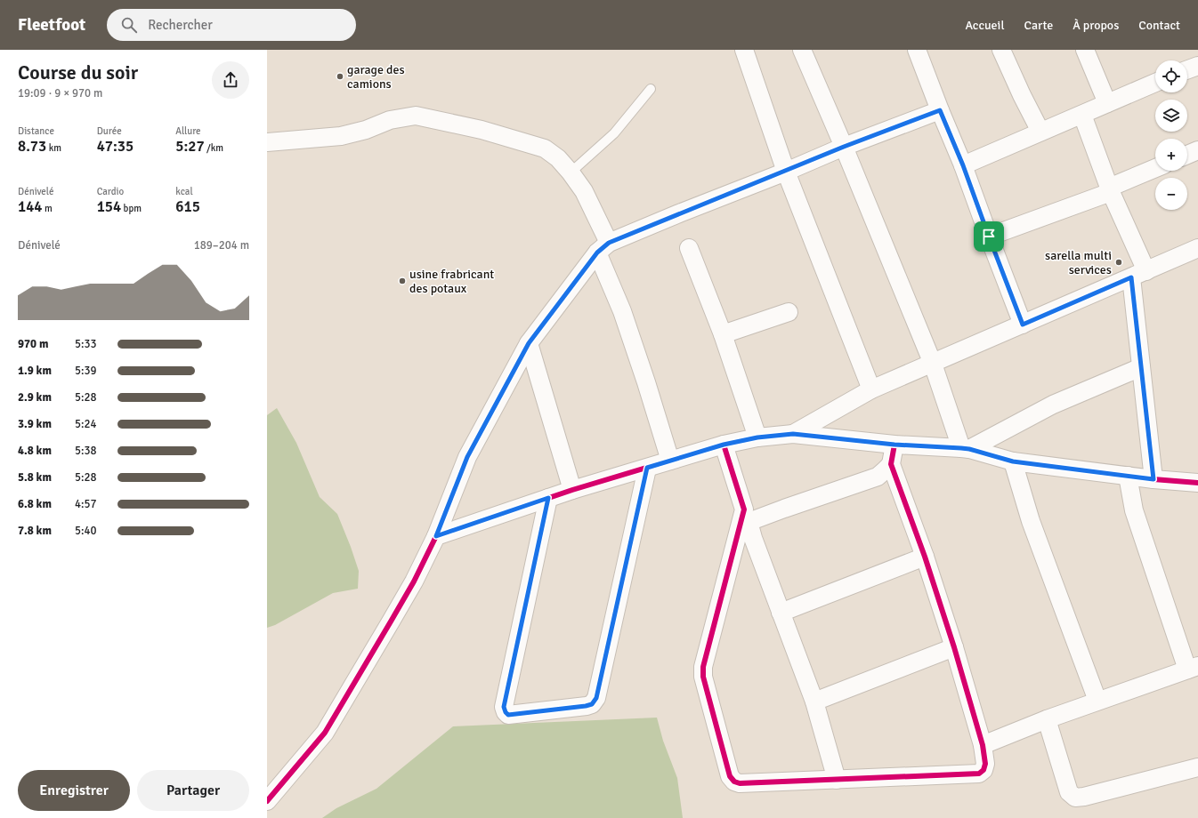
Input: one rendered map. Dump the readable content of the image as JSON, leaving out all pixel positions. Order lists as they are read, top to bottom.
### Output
{
  "places": ["garage des camions", "sarella multi services", "usine frabricant des potaux"],
  "page": {
    "header": "Fleetfoot",
    "search": "Rechercher",
    "nav": [
      "Accueil",
      "Carte",
      "À propos",
      "Contact"
    ],
    "heading": ["Course du soir", "19:09 · 9 × 970 m"],
    "map_buttons": ["+", "−"],
    "stats": [
      ["Distance", "8.73 km"],
      ["Durée", "47:35"],
      ["Allure", "5:27 /km"],
      ["Dénivelé", "144 m"],
      ["Cardio", "154 bpm"],
      ["kcal", "615"]
    ],
    "chart": ["Dénivelé", "189–204 m"],
    "list": [
      {
        "name": "970 m",
        "note": "5:33"
      },
      {
        "name": "1.9 km",
        "note": "5:39"
      },
      {
        "name": "2.9 km",
        "note": "5:28"
      },
      {
        "name": "3.9 km",
        "note": "5:24"
      },
      {
        "name": "4.8 km",
        "note": "5:38"
      },
      {
        "name": "5.8 km",
        "note": "5:28"
      },
      {
        "name": "6.8 km",
        "note": "4:57"
      },
      {
        "name": "7.8 km",
        "note": "5:40"
      }
    ],
    "buttons": ["Enregistrer", "Partager"]
  }
}
